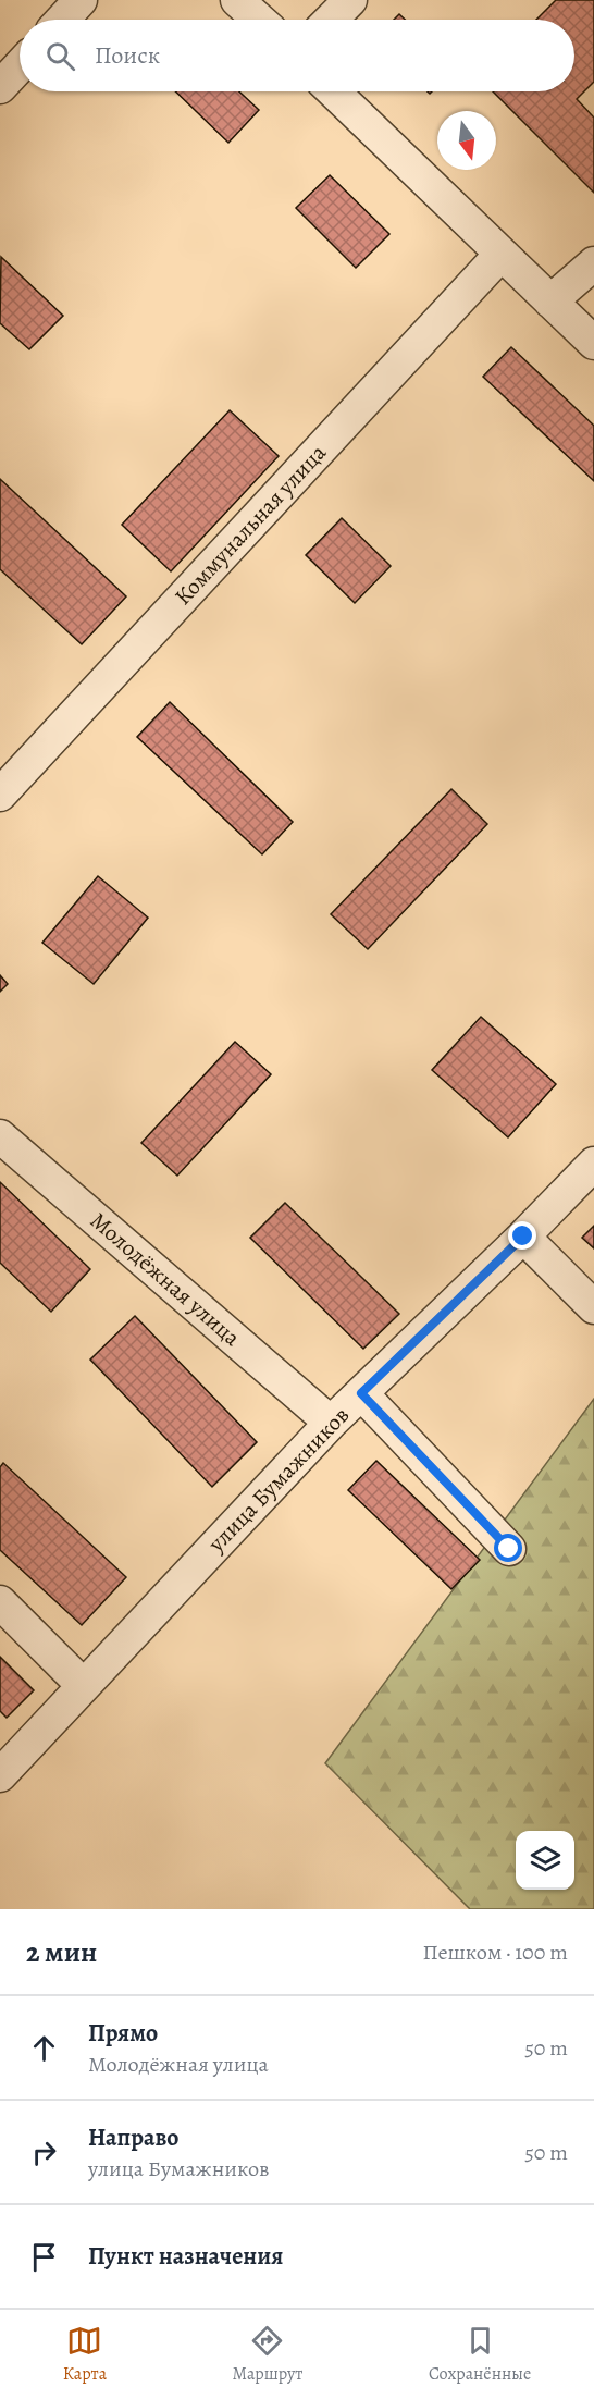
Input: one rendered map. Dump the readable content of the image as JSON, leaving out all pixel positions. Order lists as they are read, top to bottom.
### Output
{
  "streets": {
    "street": ["Коммунальная улица", "Молодёжная улица", "улица Бумажников"]
  },
  "crossings": [
    ["Молодёжная улица", "улица Бумажников"]
  ],
  "north": "bottom",
  "page": {
    "search": "Поиск",
    "heading": ["2 мин", "Пешком · 100 m"],
    "list": [
      ["Прямо", "Молодёжная улица", "50 m"],
      ["Направо", "улица Бумажников", "50 m"],
      "Пункт назначения"
    ],
    "nav": ["Карта", "Маршрут", "Сохранённые"]
  }
}
